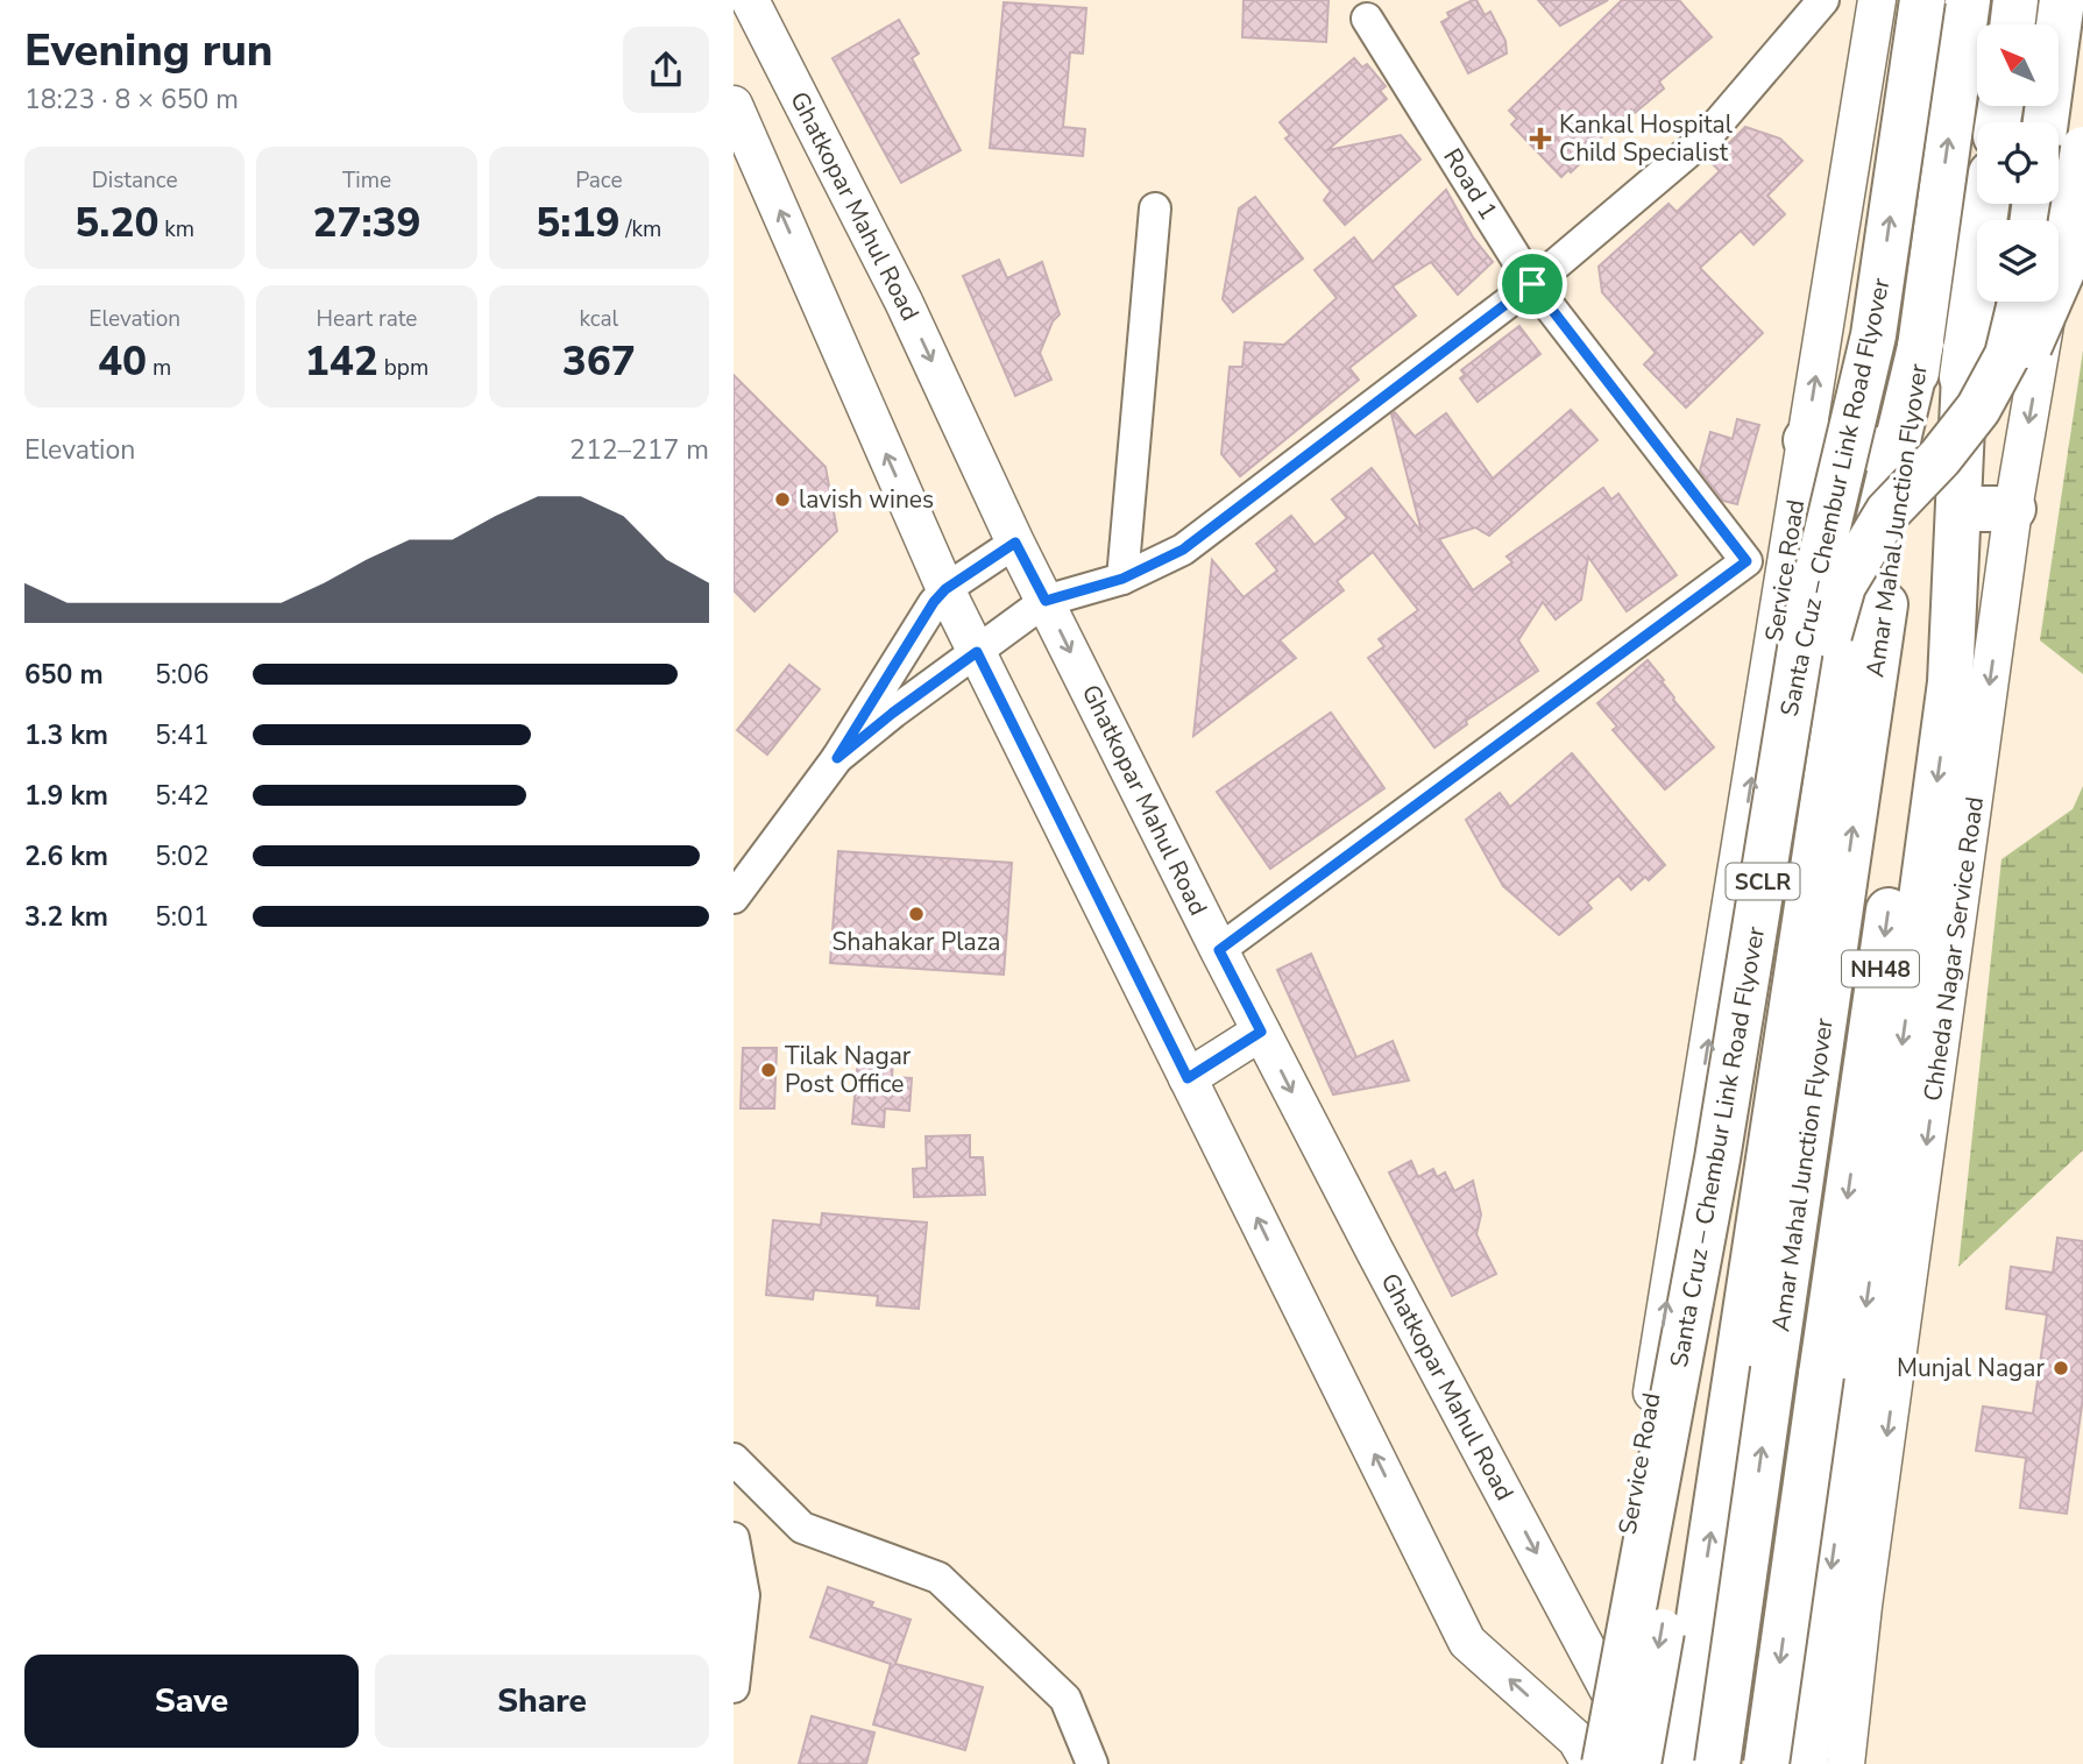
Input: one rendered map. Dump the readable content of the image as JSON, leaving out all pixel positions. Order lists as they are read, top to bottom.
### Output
{
  "streets": {
    "highway": [
      "Santa Cruz – Chembur Link Road Flyover",
      "Amar Mahal Junction Flyover",
      "SCLR",
      "NH48"
    ],
    "street": [
      "Road 1",
      "Ghatkopar Mahul Road",
      "Service Road",
      "Chheda Nagar Service Road"
    ]
  },
  "crossings": [
    ["Road 1", "Ghatkopar Mahul Road"],
    ["Ghatkopar Mahul Road", "Service Road"],
    ["Santa Cruz – Chembur Link Road Flyover", "Service Road"],
    ["Amar Mahal Junction Flyover", "NH48"]
  ],
  "one_way": ["Service Road", "Chheda Nagar Service Road"],
  "places": {
    "health": ["Kankal Hospital Child Specialist"],
    "other": [
      "lavish wines",
      "Shahakar Plaza",
      "Tilak Nagar Post Office",
      "Munjal Nagar"
    ]
  },
  "north": "top left",
  "page": {
    "heading": ["Evening run", "18:23 · 8 × 650 m"],
    "stats": [
      ["Distance", "5.20 km"],
      ["Time", "27:39"],
      ["Pace", "5:19 /km"],
      ["Elevation", "40 m"],
      ["Heart rate", "142 bpm"],
      ["kcal", "367"]
    ],
    "chart": ["Elevation", "212–217 m"],
    "list": [
      {
        "name": "650 m",
        "note": "5:06"
      },
      {
        "name": "1.3 km",
        "note": "5:41"
      },
      {
        "name": "1.9 km",
        "note": "5:42"
      },
      {
        "name": "2.6 km",
        "note": "5:02"
      },
      {
        "name": "3.2 km",
        "note": "5:01"
      }
    ],
    "buttons": ["Save", "Share"]
  }
}
